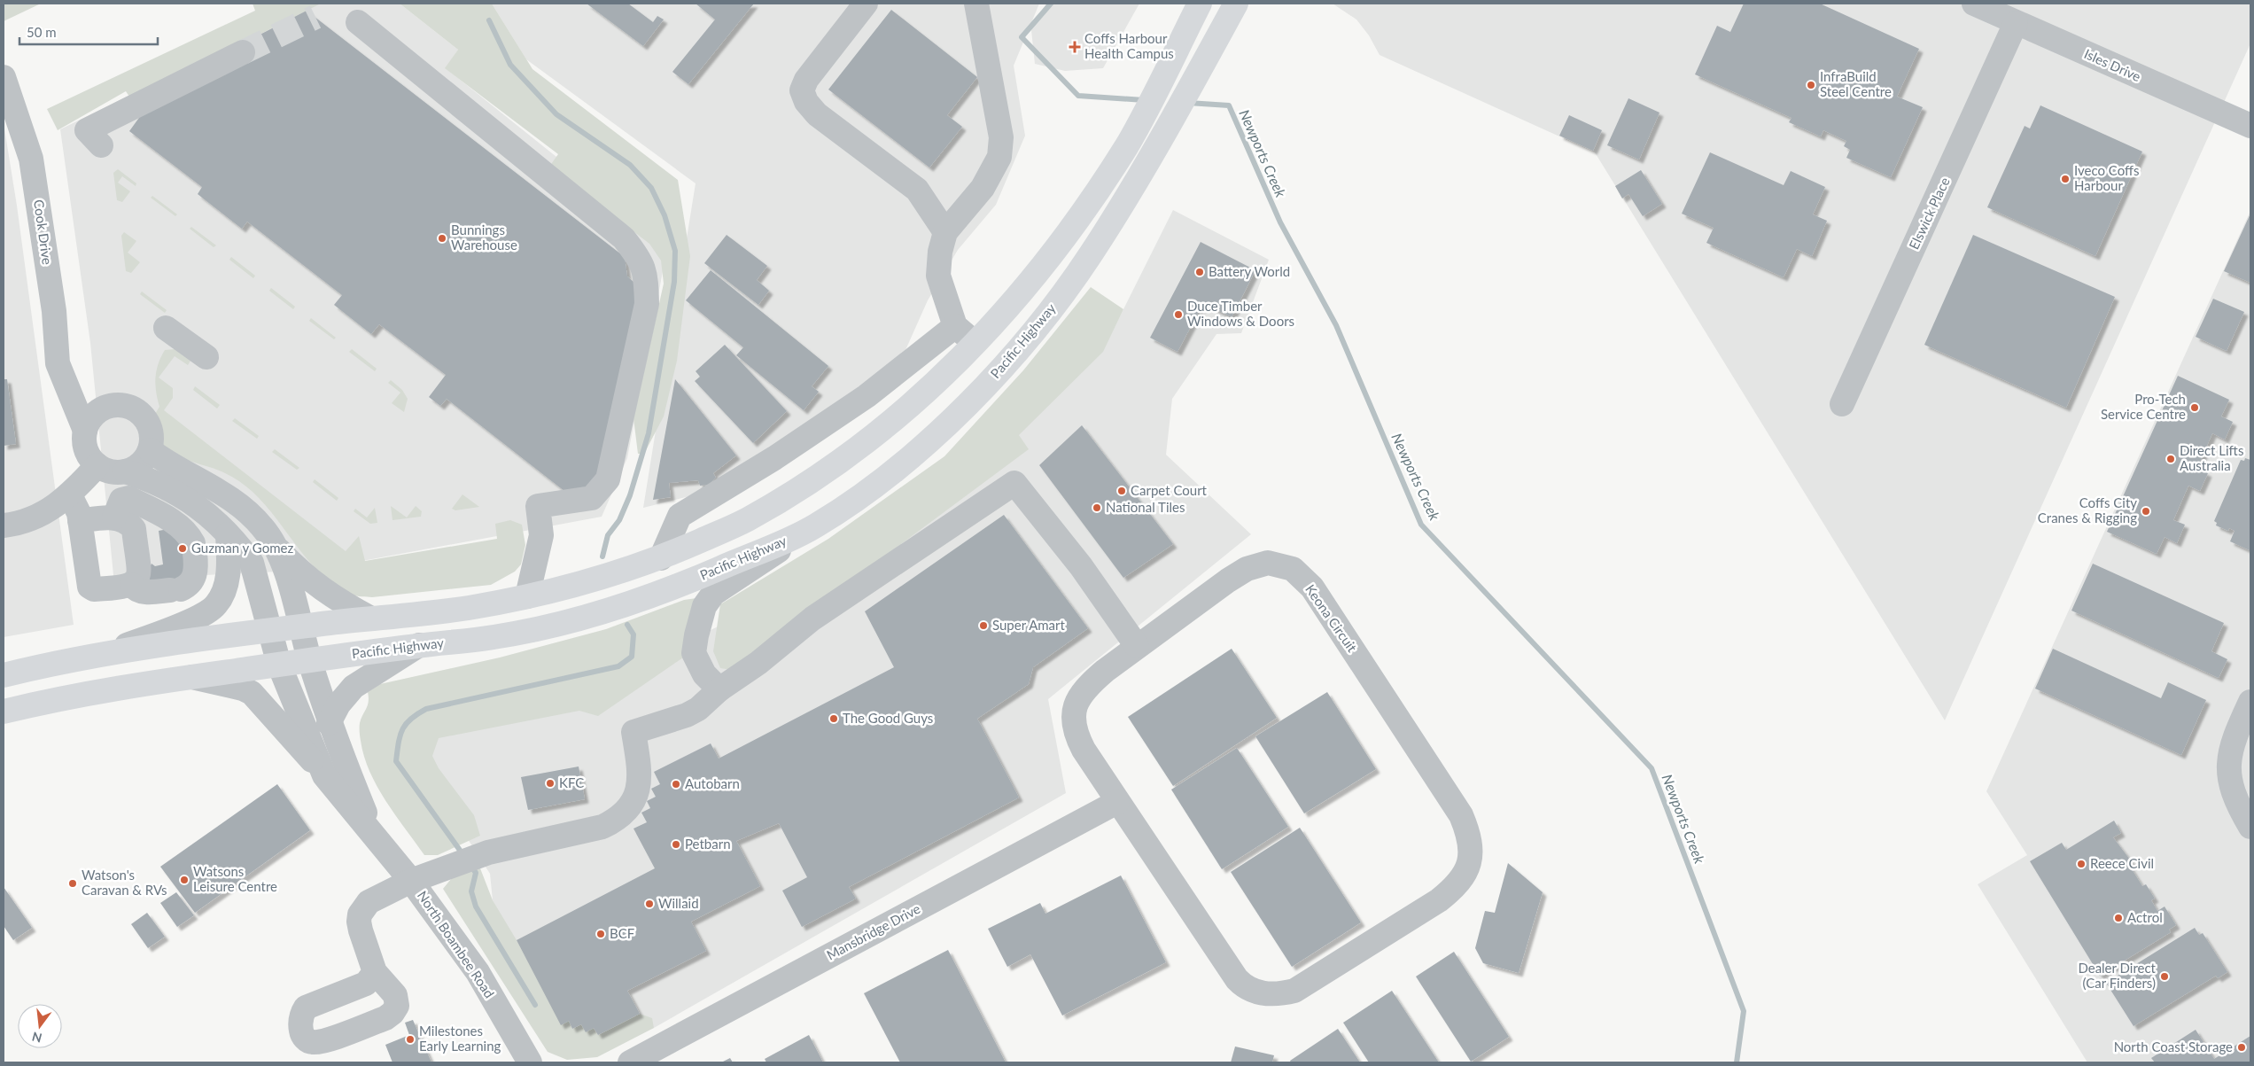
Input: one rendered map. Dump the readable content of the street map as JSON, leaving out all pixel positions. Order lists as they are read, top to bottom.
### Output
{
  "streets": {
    "highway": ["Pacific Highway"],
    "street": [
      "Isles Drive",
      "Elswick Place",
      "Cook Drive",
      "Keona Circuit",
      "Mansbridge Drive",
      "North Boambee Road"
    ]
  },
  "crossings": [
    ["Isles Drive", "Elswick Place"],
    ["Pacific Highway", "North Boambee Road"],
    ["Keona Circuit", "Mansbridge Drive"]
  ],
  "water": ["Newports Creek"],
  "places": {
    "health": ["Coffs Harbour Health Campus"],
    "other": [
      "InfraBuild Steel Centre",
      "Iveco Coffs Harbour",
      "Bunnings Warehouse",
      "Battery World",
      "Duce Timber Windows & Doors",
      "Pro-Tech Service Centre",
      "Direct Lifts Australia",
      "Carpet Court",
      "National Tiles",
      "Coffs City Cranes & Rigging",
      "Guzman y Gomez",
      "Super Amart",
      "The Good Guys",
      "KFC",
      "Autobarn",
      "Petbarn",
      "Reece Civil",
      "Watsons Leisure Centre",
      "Watson's Caravan & RVs",
      "Willaid",
      "Actrol",
      "BCF",
      "Dealer Direct (Car Finders)",
      "Milestones Early Learning",
      "North Coast Storage"
    ]
  },
  "scale_bar": "50 m",
  "north": "bottom"
}
